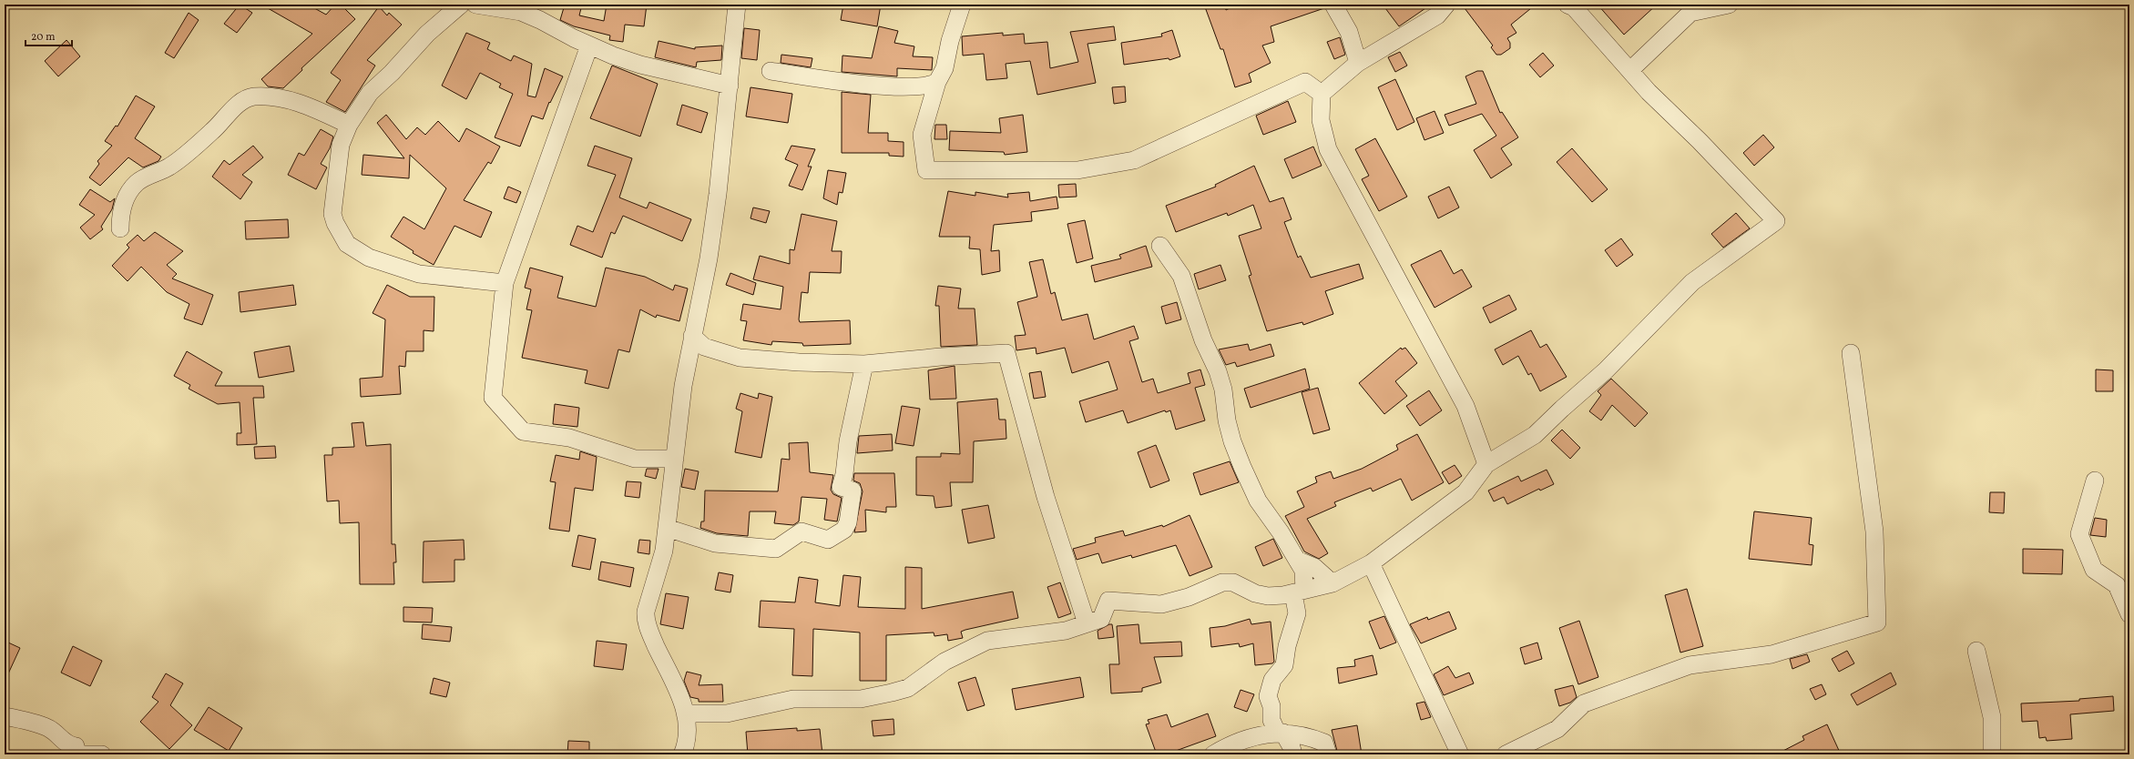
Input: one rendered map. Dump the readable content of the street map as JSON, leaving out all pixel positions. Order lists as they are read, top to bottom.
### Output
{
  "scale_bar": "20 m"
}
